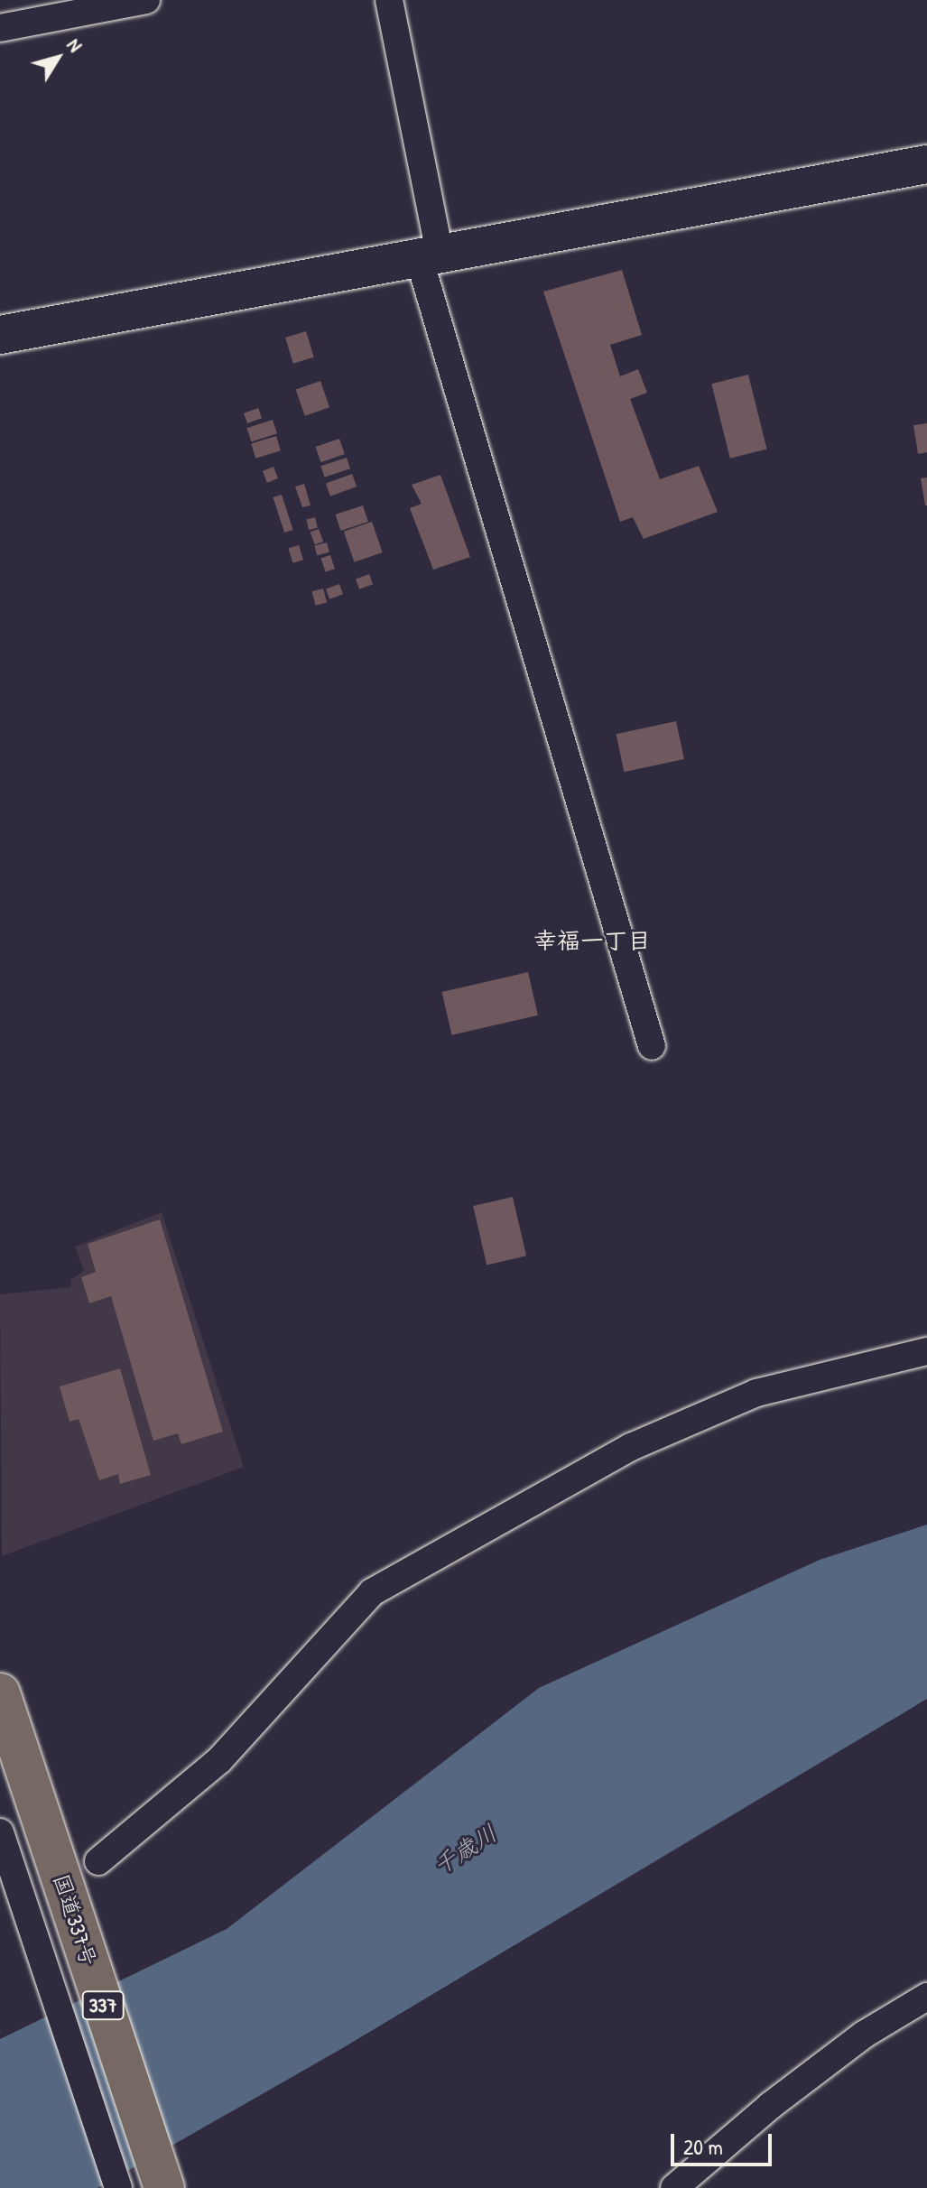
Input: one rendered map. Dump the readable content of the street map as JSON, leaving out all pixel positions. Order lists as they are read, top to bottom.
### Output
{
  "streets": {
    "highway": ["国道337号", "337"]
  },
  "districts": ["幸福一丁目"],
  "water": ["千歳川"],
  "scale_bar": "20 m",
  "north": "top right"
}
